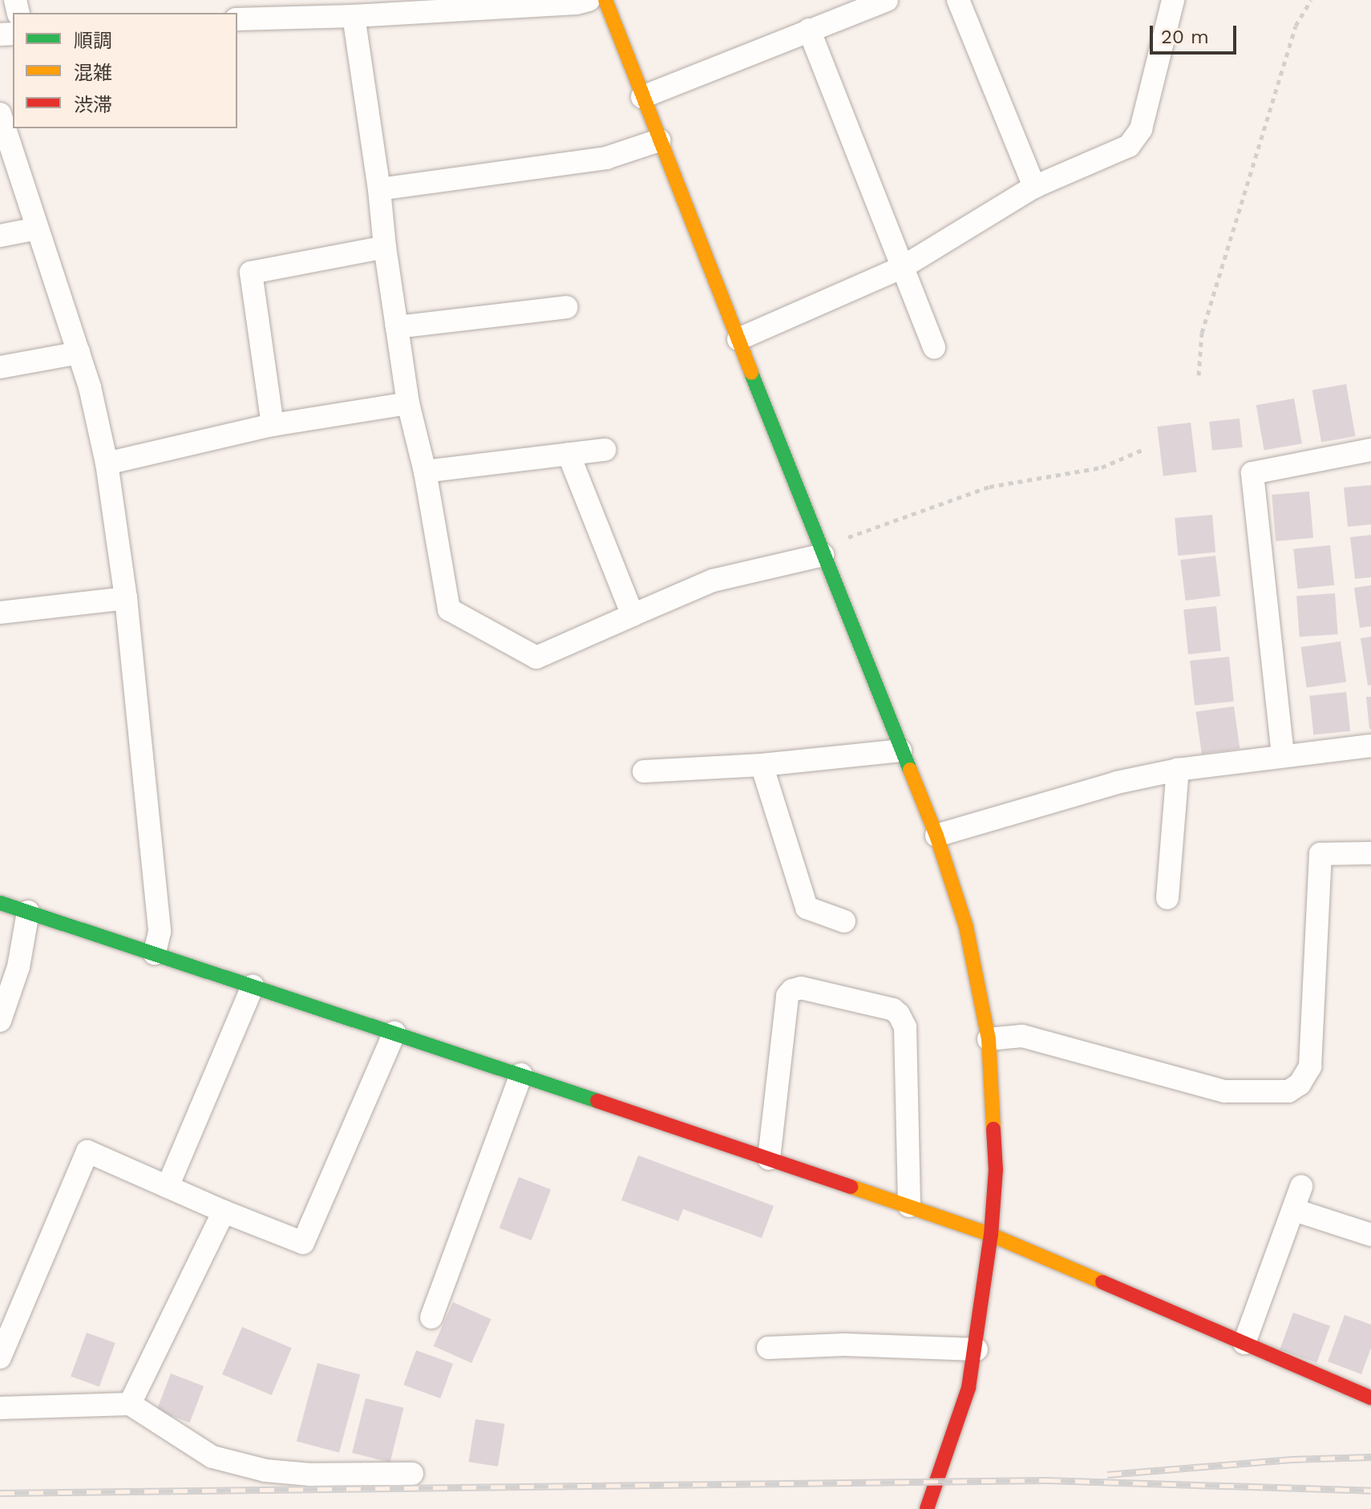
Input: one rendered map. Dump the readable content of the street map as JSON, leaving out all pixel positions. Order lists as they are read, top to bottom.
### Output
{
  "legend": ["順調", "混雑", "渋滞"],
  "scale_bar": "20 m"
}
